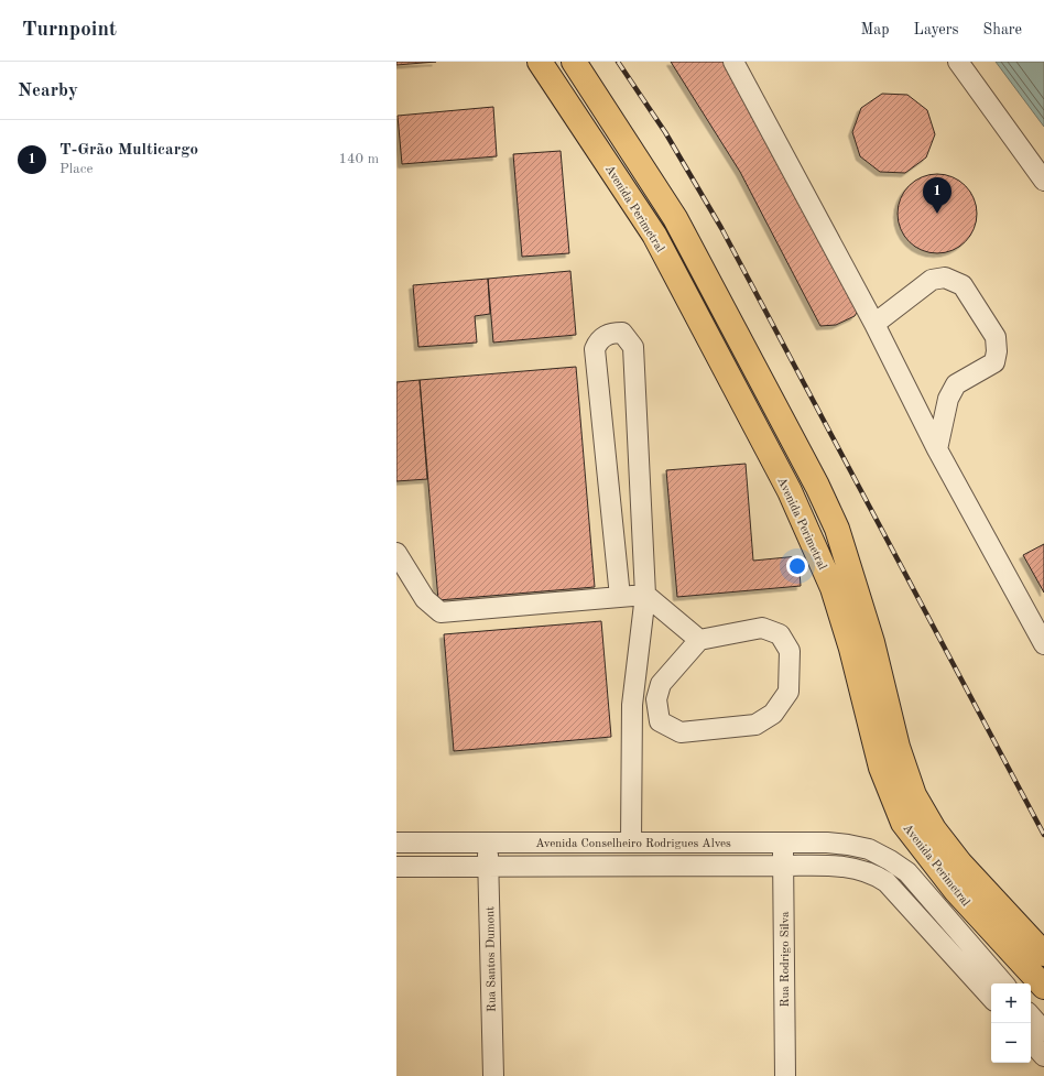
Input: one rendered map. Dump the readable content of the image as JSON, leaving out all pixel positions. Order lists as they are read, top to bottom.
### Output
{
  "streets": {
    "main road": ["Avenida Perimetral"],
    "street": ["Avenida Conselheiro Rodrigues Alves", "Rua Santos Dumont", "Rua Rodrigo Silva"]
  },
  "crossings": [
    ["Avenida Conselheiro Rodrigues Alves", "Rua Santos Dumont"],
    ["Avenida Conselheiro Rodrigues Alves", "Rua Rodrigo Silva"]
  ],
  "page": {
    "header": "Turnpoint",
    "nav": ["Map", "Layers", "Share"],
    "heading": "Nearby",
    "list": [
      {
        "mark": "1",
        "name": "T-Grão Multicargo",
        "note": "Place",
        "value": "140 m"
      }
    ],
    "pins": "1",
    "map_buttons": ["+", "−"]
  }
}
